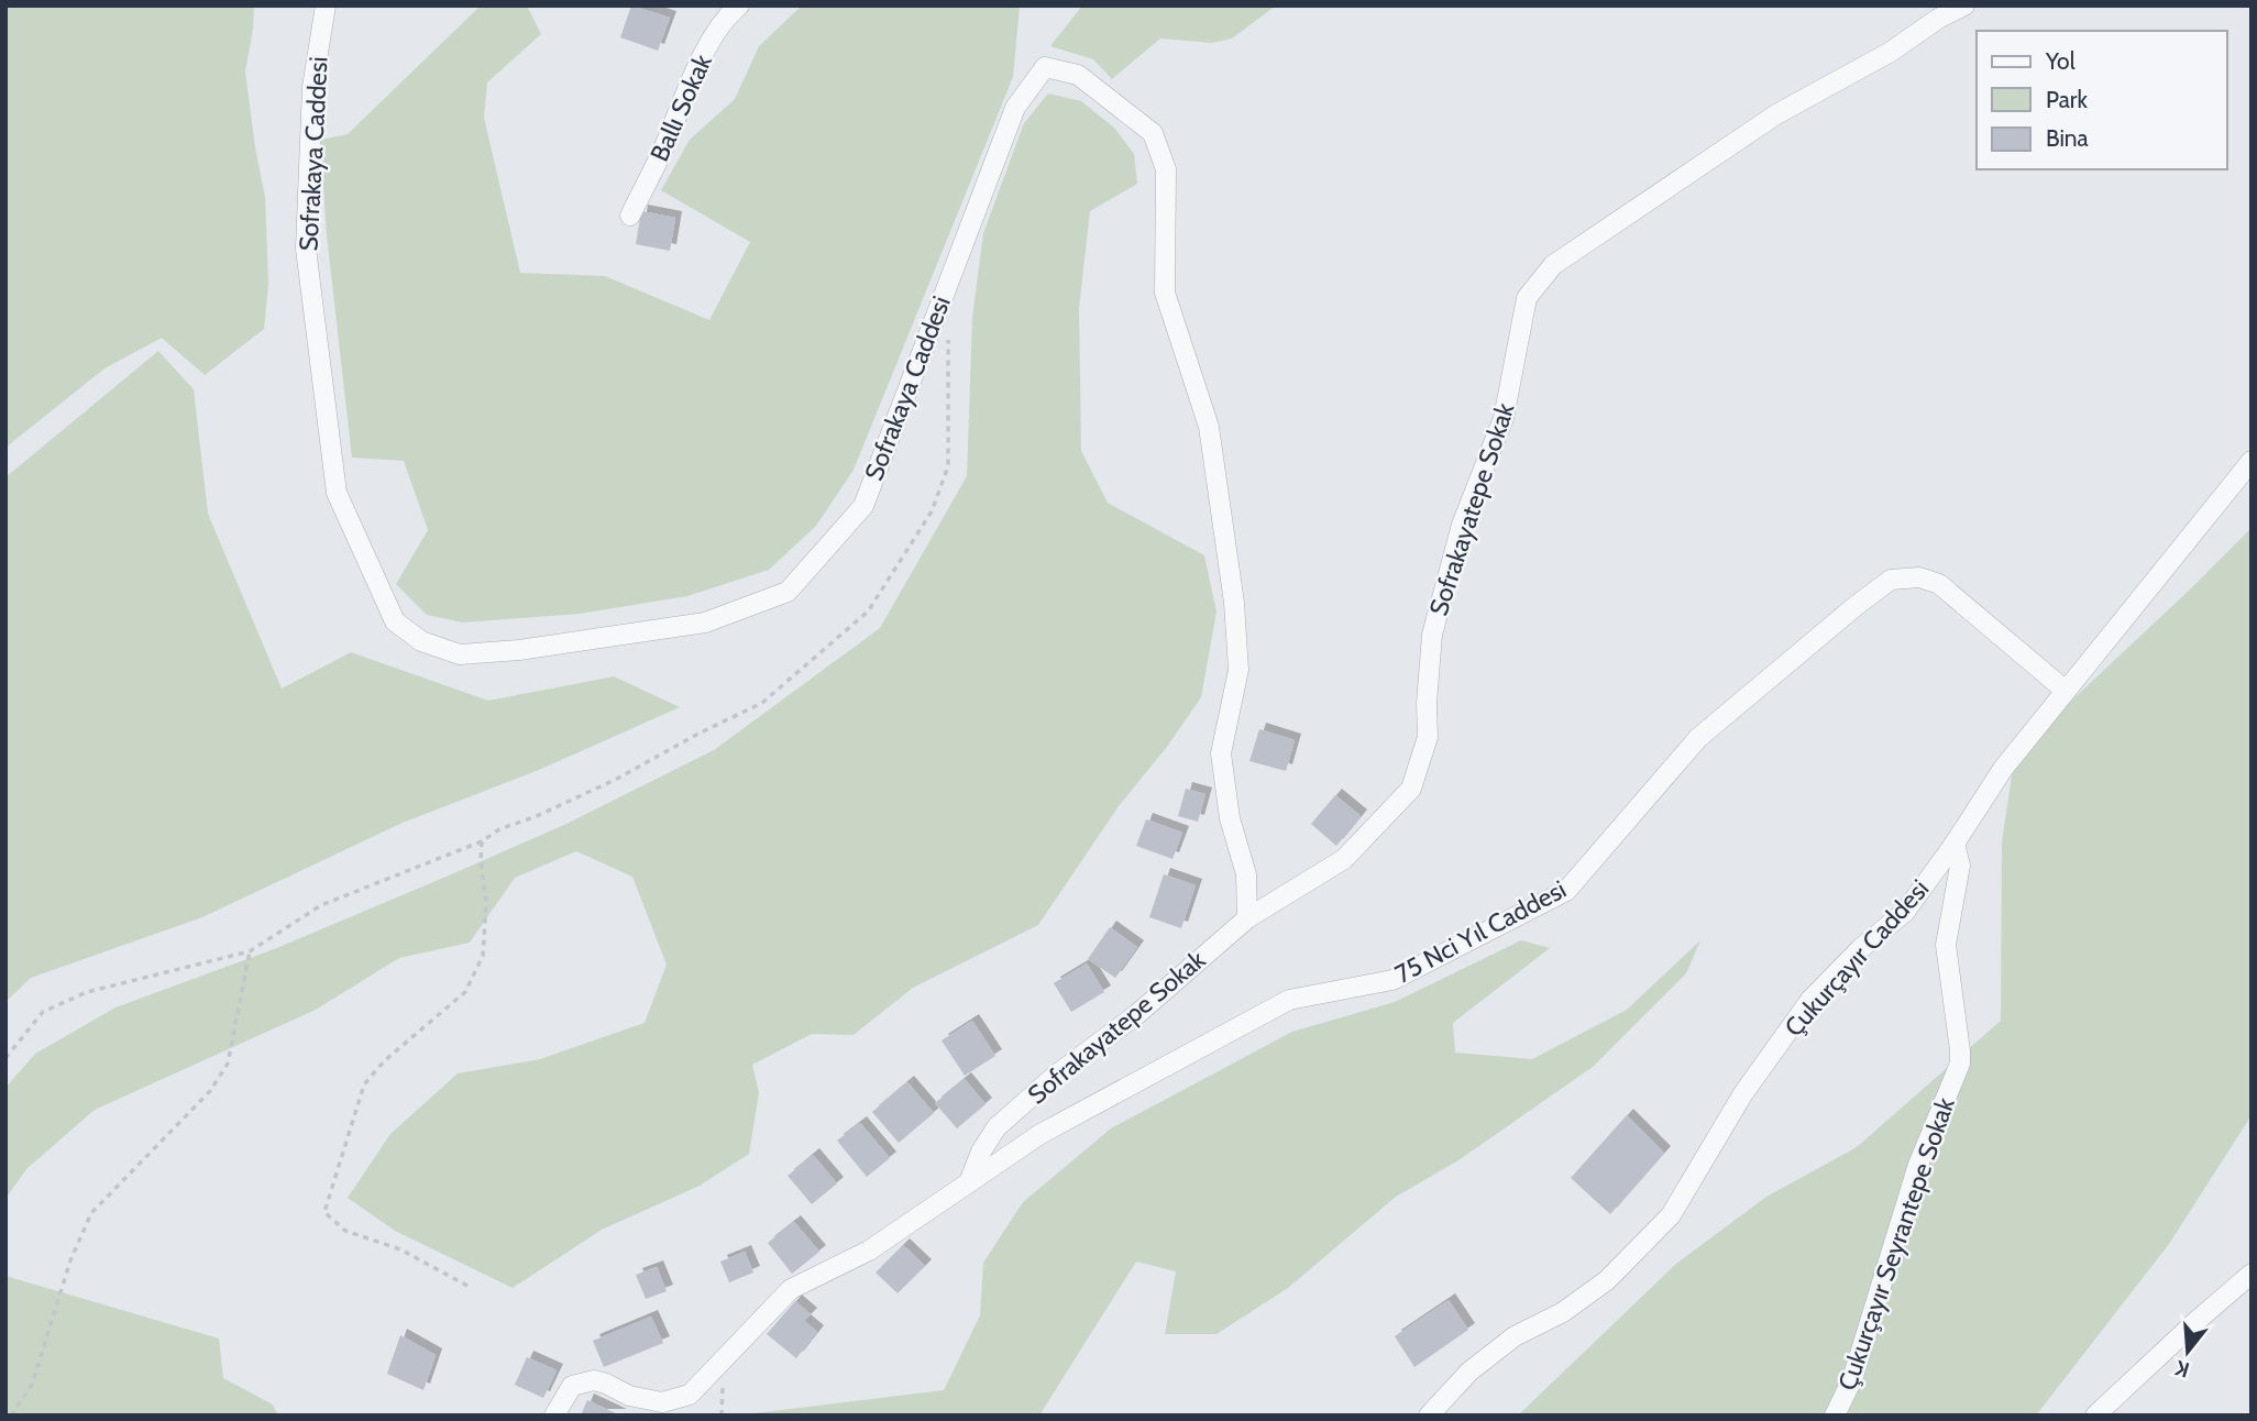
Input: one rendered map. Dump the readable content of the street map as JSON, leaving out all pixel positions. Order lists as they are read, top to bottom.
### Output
{
  "streets": {
    "street": [
      "Ballı Sokak",
      "Sofrakaya Caddesi",
      "Sofrakayatepe Sokak",
      "75 Nci Yıl Caddesi",
      "Çukurçayır Caddesi",
      "Çukurçayır Seyrantepe Sokak"
    ]
  },
  "crossings": [
    ["Sofrakaya Caddesi", "Sofrakayatepe Sokak"],
    ["Sofrakayatepe Sokak", "75 Nci Yıl Caddesi"],
    ["75 Nci Yıl Caddesi", "Çukurçayır Caddesi"],
    ["Çukurçayır Caddesi", "Çukurçayır Seyrantepe Sokak"]
  ],
  "legend": ["Yol", "Park", "Bina"],
  "north": "bottom"
}
